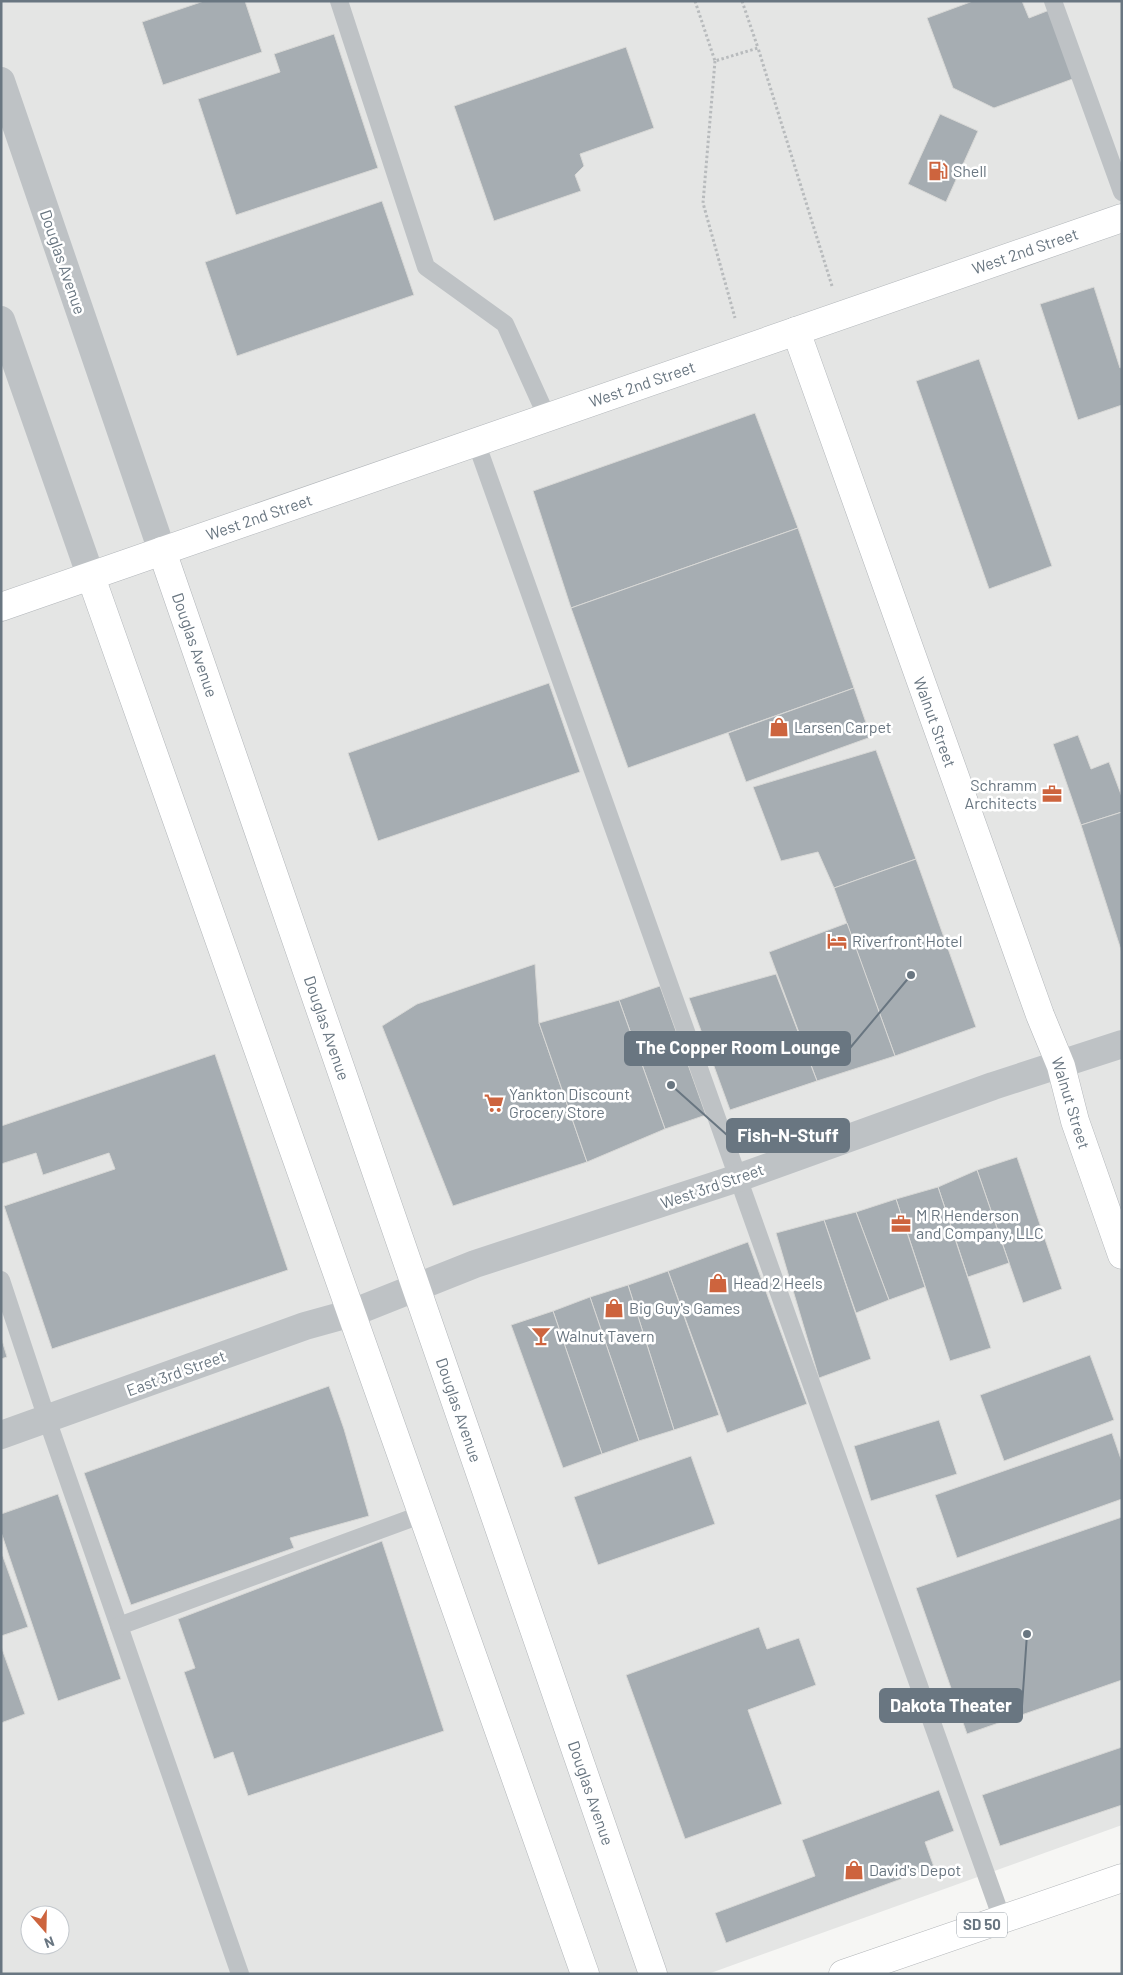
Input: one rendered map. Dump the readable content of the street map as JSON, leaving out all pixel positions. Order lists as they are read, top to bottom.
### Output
{
  "streets": {
    "main road": [
      "West 2nd Street",
      "Douglas Avenue",
      "Walnut Street",
      "SD 50"
    ],
    "street": ["West 3rd Street", "East 3rd Street"]
  },
  "crossings": [
    ["West 2nd Street", "Douglas Avenue"],
    ["West 2nd Street", "Walnut Street"],
    ["Douglas Avenue", "West 3rd Street"],
    ["Walnut Street", "West 3rd Street"],
    ["West 3rd Street", "East 3rd Street"]
  ],
  "places": {
    "fuel station": ["Shell"],
    "shop": [
      "Larsen Carpet",
      "Head 2 Heels",
      "Big Guy's Games",
      "David's Depot"
    ],
    "office": ["Schramm Architects", "M R Henderson and Company, LLC"],
    "hotel": ["Riverfront Hotel"],
    "other": ["The Copper Room Lounge", "Fish-N-Stuff", "Dakota Theater"],
    "supermarket": ["Yankton Discount Grocery Store"],
    "bar": ["Walnut Tavern"]
  },
  "north": "bottom"
}
